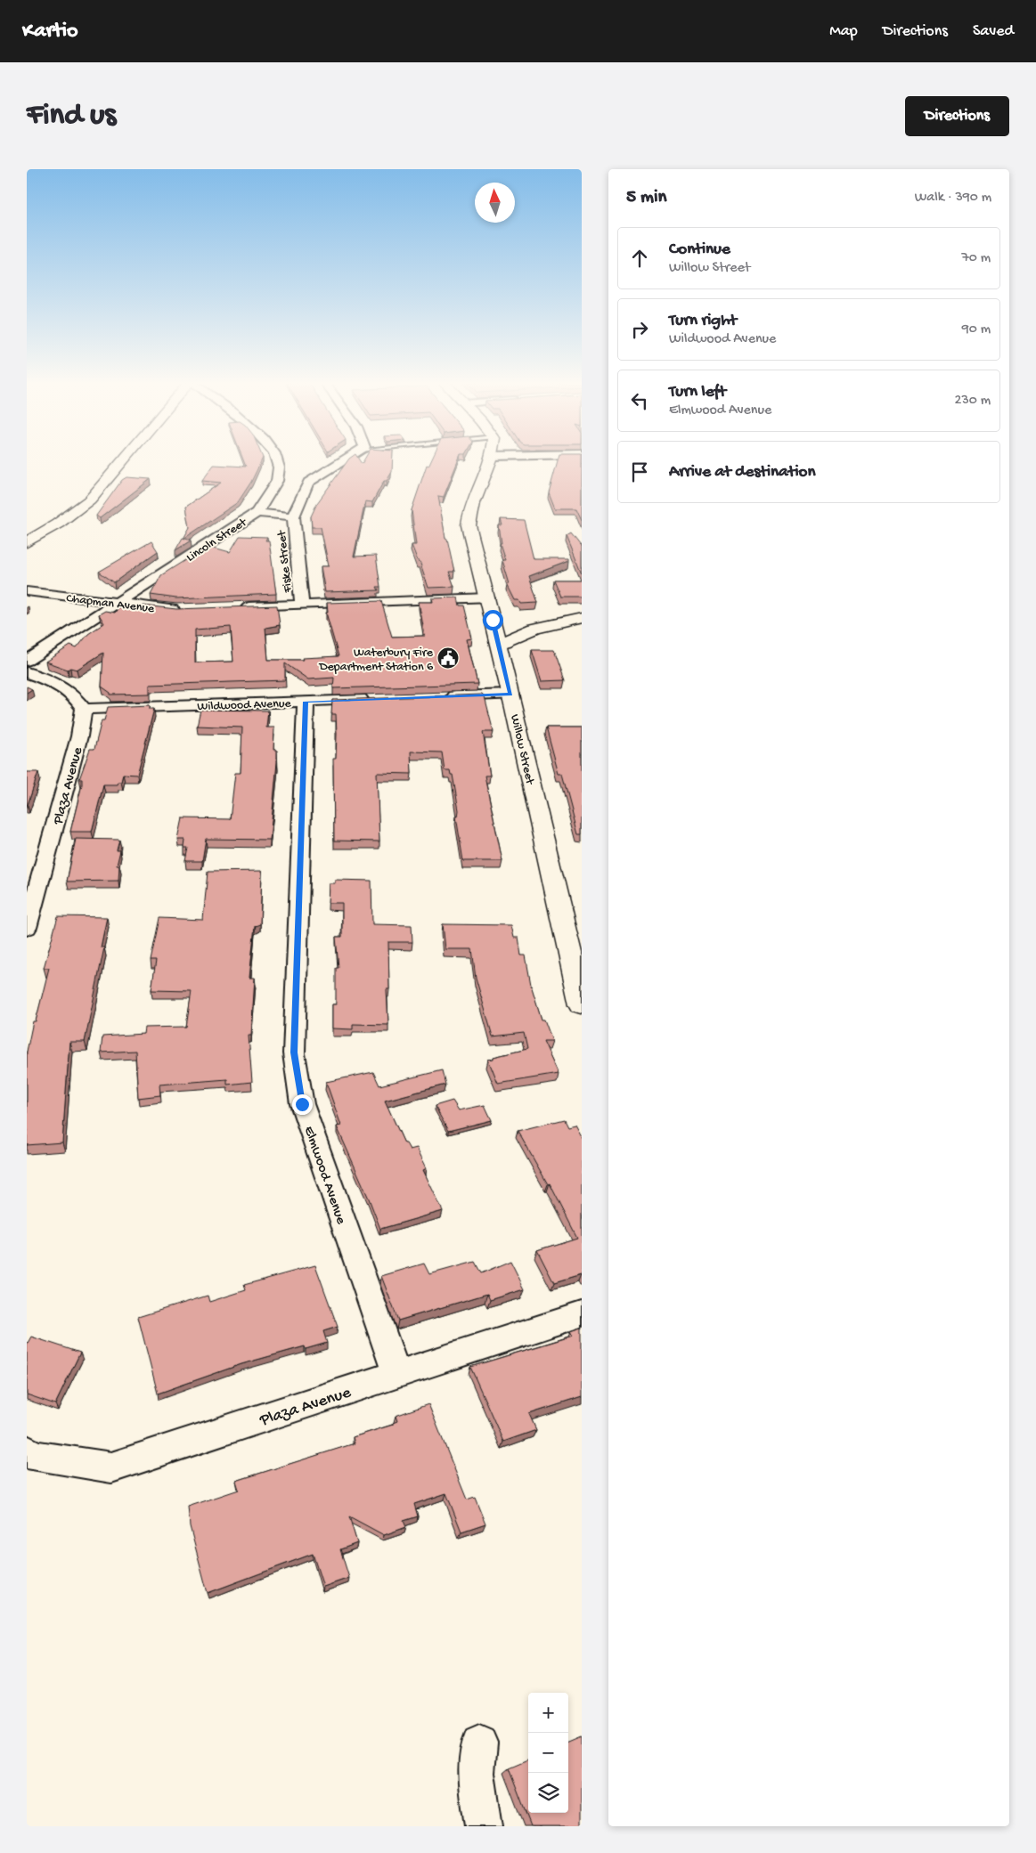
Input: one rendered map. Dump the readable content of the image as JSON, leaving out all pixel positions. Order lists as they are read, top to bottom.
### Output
{
  "streets": {
    "street": [
      "Lincoln Street",
      "Fiske Street",
      "Chapman Avenue",
      "Wildwood Avenue",
      "Willow Street",
      "Plaza Avenue",
      "Elmwood Avenue"
    ]
  },
  "crossings": [
    ["Lincoln Street", "Fiske Street"],
    ["Lincoln Street", "Chapman Avenue"],
    ["Wildwood Avenue", "Plaza Avenue"],
    ["Wildwood Avenue", "Elmwood Avenue"],
    ["Plaza Avenue", "Elmwood Avenue"]
  ],
  "places": {
    "public building": ["Waterbury Fire Department Station 6"]
  },
  "north": "top",
  "page": {
    "header": "Kartio",
    "nav": ["Map", "Directions", "Saved"],
    "buttons": "Directions",
    "title": "Find us",
    "heading": ["5 min", "Walk · 390 m"],
    "list": [
      ["Continue", "Willow Street", "70 m"],
      ["Turn right", "Wildwood Avenue", "90 m"],
      ["Turn left", "Elmwood Avenue", "230 m"],
      "Arrive at destination"
    ],
    "map_buttons": ["+", "−"]
  }
}
